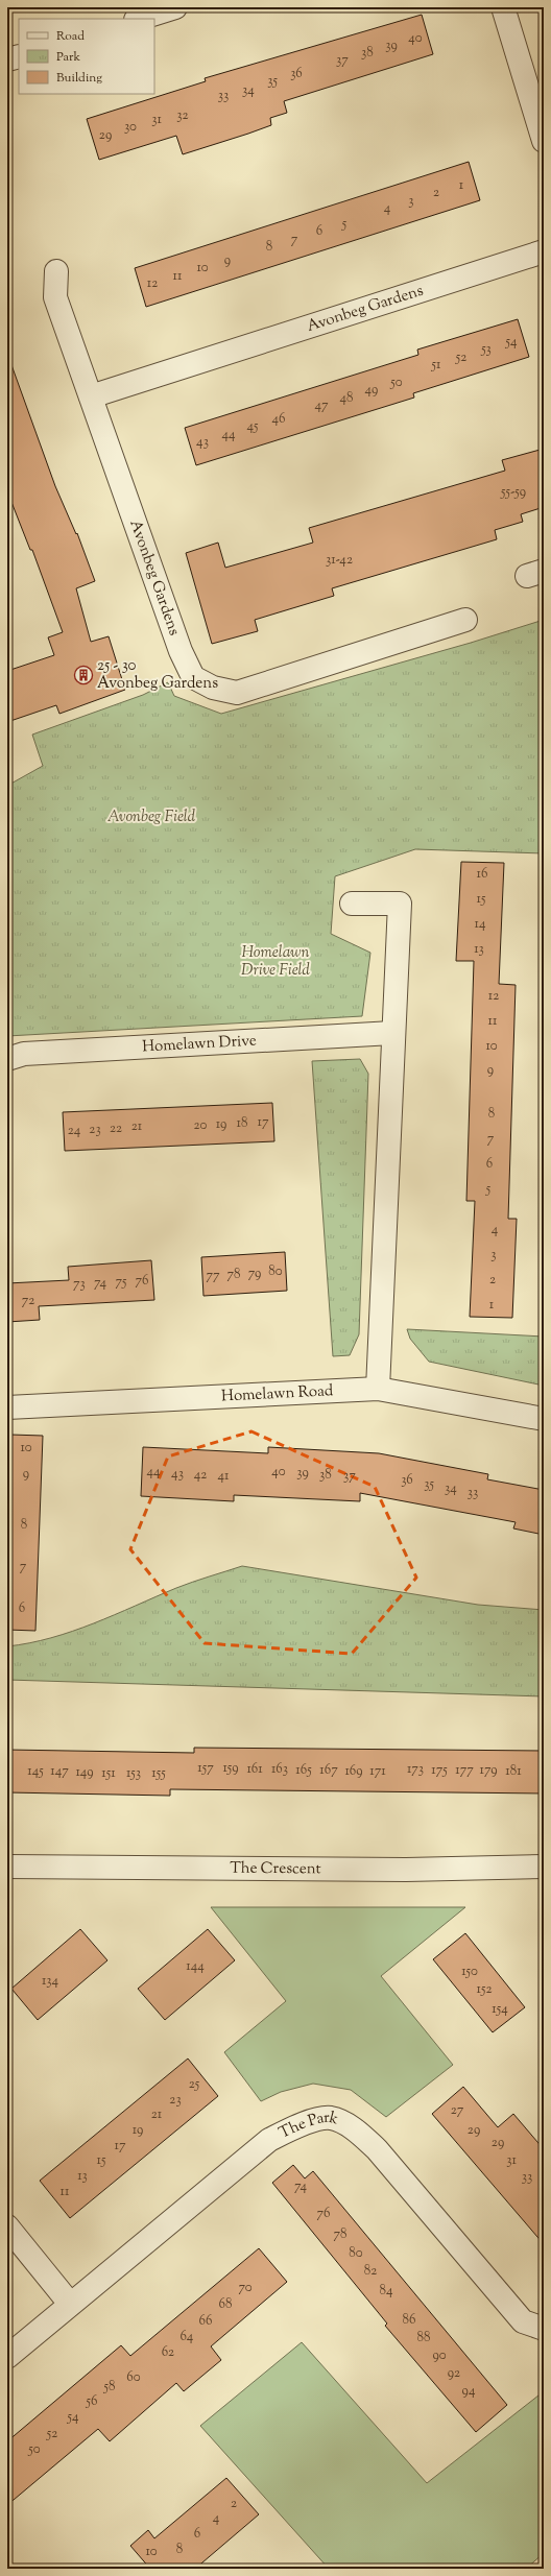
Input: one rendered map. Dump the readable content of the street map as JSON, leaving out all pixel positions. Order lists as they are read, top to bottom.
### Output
{
  "streets": {
    "street": [
      "Avonbeg Gardens",
      "Homelawn Drive",
      "Homelawn Road",
      "The Crescent",
      "The Park"
    ]
  },
  "parks": ["Avonbeg Field", "Homelawn Drive Field"],
  "places": {
    "building": ["25 - 30 Avonbeg Gardens"]
  },
  "house_numbers": [
    "40",
    "39",
    "38",
    "37",
    "36",
    "35",
    "34",
    "33",
    "32",
    "31",
    "30",
    "29",
    "1",
    "2",
    "3",
    "4",
    "5",
    "6",
    "7",
    "8",
    "9",
    "10",
    "11",
    "12",
    "54",
    "53",
    "52",
    "51",
    "50",
    "49",
    "48",
    "47",
    "46",
    "45",
    "44",
    "43",
    "55-59",
    "31-42",
    "16",
    "15",
    "14",
    "13",
    "12",
    "11",
    "10",
    "9",
    "8",
    "17",
    "18",
    "19",
    "20",
    "21",
    "22",
    "23",
    "24",
    "7",
    "6",
    "5",
    "4",
    "3",
    "80",
    "79",
    "78",
    "77",
    "2",
    "76",
    "75",
    "74",
    "73",
    "72",
    "1",
    "10",
    "44",
    "40",
    "39",
    "9",
    "43",
    "42",
    "38",
    "41",
    "37",
    "36",
    "35",
    "34",
    "33",
    "8",
    "7",
    "6",
    "157",
    "159",
    "161",
    "163",
    "173",
    "165",
    "167",
    "175",
    "177",
    "179",
    "145",
    "147",
    "169",
    "171",
    "181",
    "149",
    "151",
    "153",
    "155",
    "144",
    "150",
    "134",
    "152",
    "154",
    "25",
    "23",
    "27",
    "21",
    "19",
    "29",
    "29",
    "17",
    "15",
    "31",
    "13",
    "33",
    "74",
    "11",
    "76",
    "78",
    "80",
    "82",
    "70",
    "84",
    "68",
    "86",
    "66",
    "64",
    "88",
    "62",
    "90",
    "92",
    "60",
    "58",
    "94",
    "56",
    "54",
    "52",
    "50",
    "2",
    "4",
    "6",
    "8",
    "10"
  ],
  "legend": ["Road", "Park", "Building"]
}
